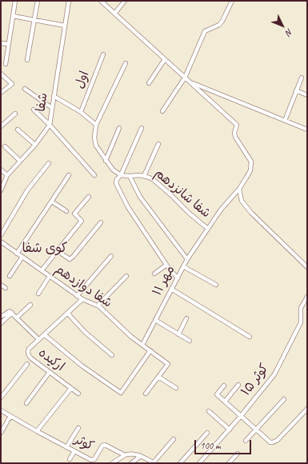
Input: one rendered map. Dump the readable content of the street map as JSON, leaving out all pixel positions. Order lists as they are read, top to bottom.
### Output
{
  "streets": {
    "street": [
      "اول",
      "شفا",
      "شفا شانزدهم",
      "مهر ۱۱",
      "شفا دوازدهم",
      "ارکیده",
      "کوثر ۱۵",
      "کوثر"
    ]
  },
  "crossings": [
    ["شفا شانزدهم", "مهر ۱۱"],
    ["مهر ۱۱", "شفا دوازدهم"]
  ],
  "districts": ["کوی شفا"],
  "scale_bar": "100 m",
  "north": "bottom right"
}
